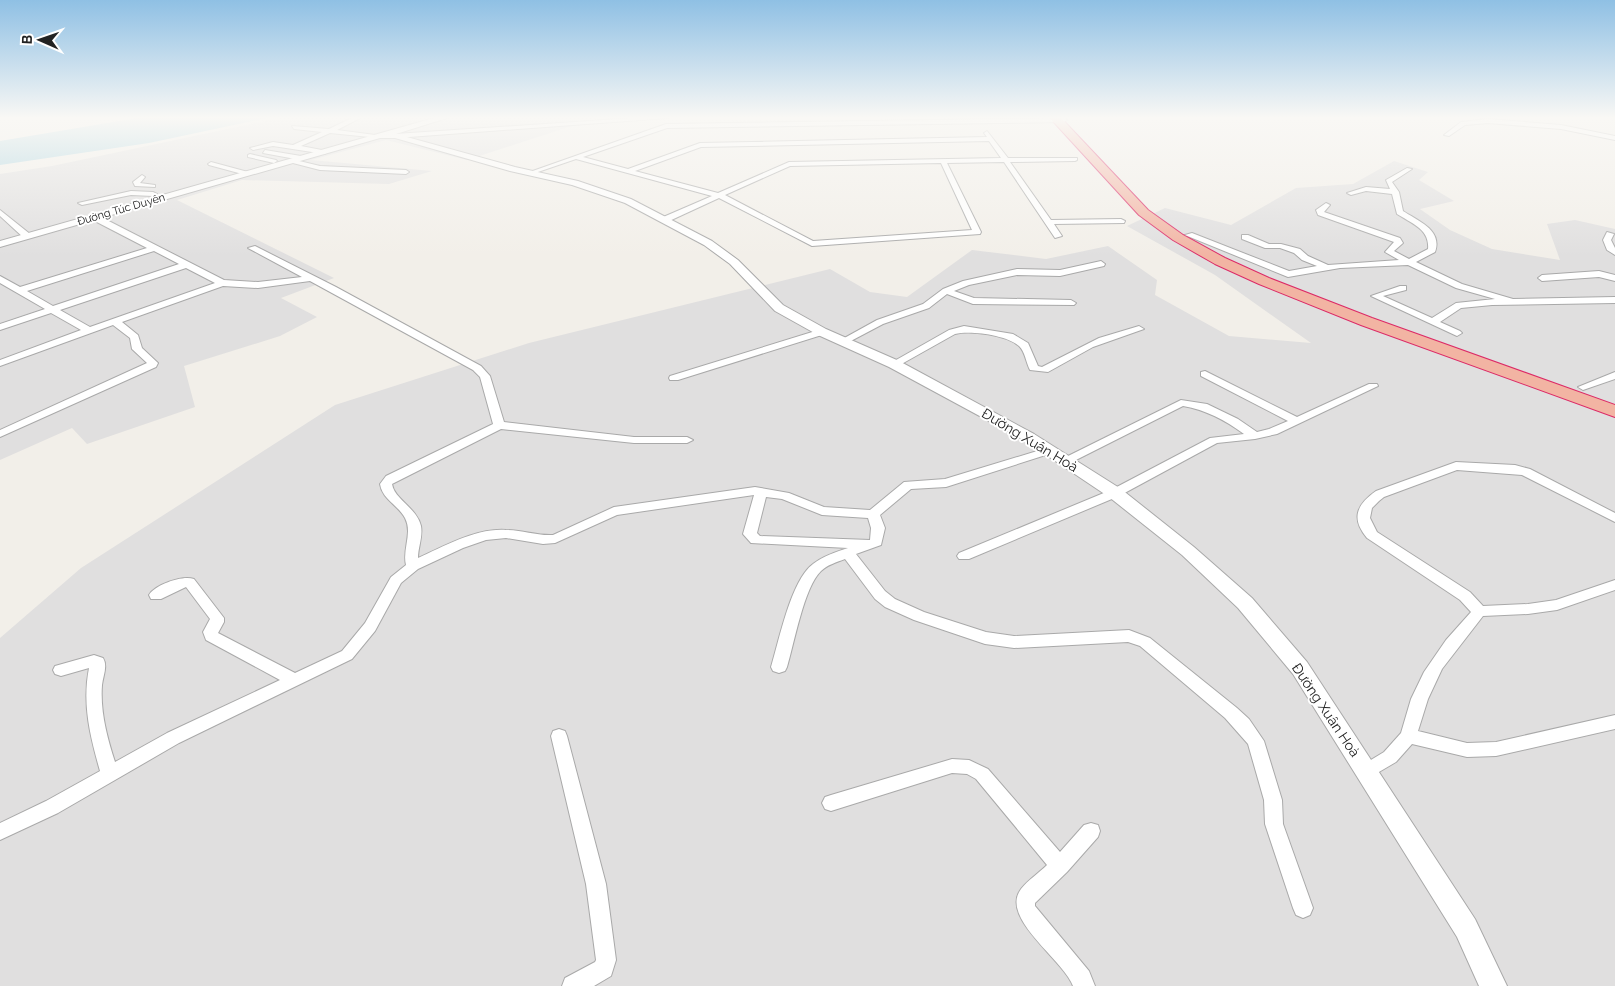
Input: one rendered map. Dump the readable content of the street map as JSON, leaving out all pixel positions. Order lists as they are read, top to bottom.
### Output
{
  "streets": {
    "street": ["Đường Túc Duyên", "Đường Xuân Hoà"]
  },
  "north": "left"
}
